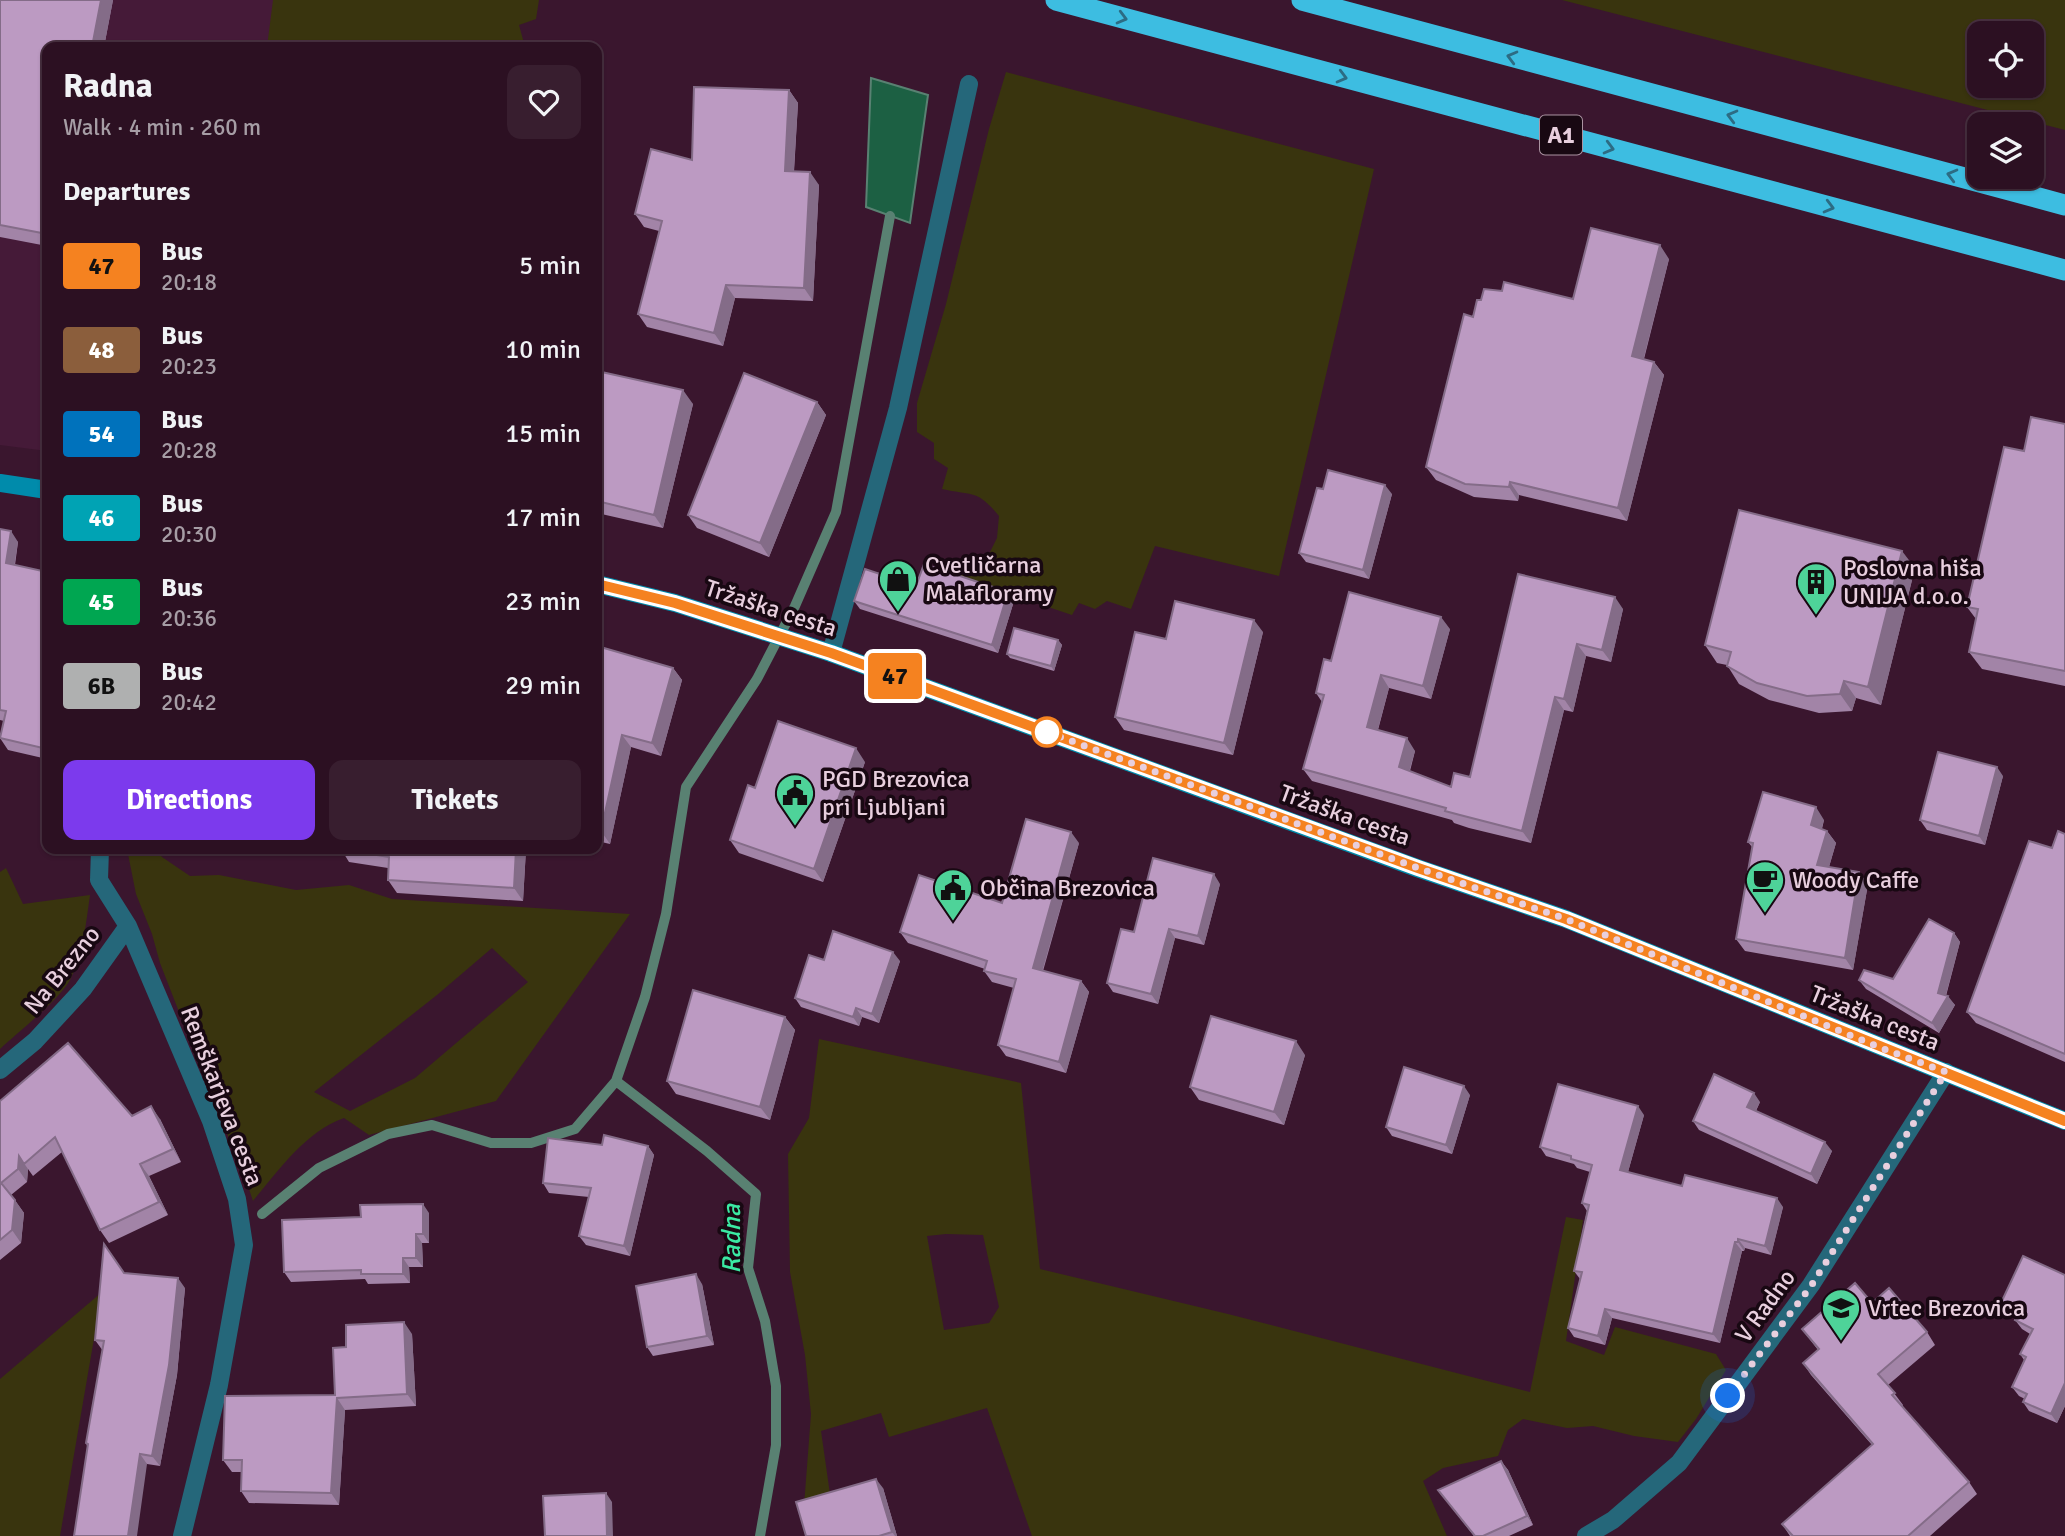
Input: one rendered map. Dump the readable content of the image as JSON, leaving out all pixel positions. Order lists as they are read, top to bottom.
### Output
{
  "streets": {
    "highway": ["A1"],
    "main road": ["Tržaška cesta"],
    "street": ["Na Brezno", "Remškarjeva cesta", "V Radno"]
  },
  "crossings": [
    ["Tržaška cesta", "V Radno"],
    ["Na Brezno", "Remškarjeva cesta"]
  ],
  "water": ["Radna"],
  "places": {
    "shop": ["Cvetličarna Malafloramy"],
    "building": ["Poslovna hiša UNIJA d.o.o."],
    "public building": ["PGD Brezovica pri Ljubljani", "Občina Brezovica"],
    "cafe": ["Woody Caffe"],
    "school or university": ["Vrtec Brezovica"]
  },
  "lines": ["bus line 47"],
  "page": {
    "on_map": "47",
    "heading": [
      ["Radna", "Walk · 4 min · 260 m"],
      "Departures"
    ],
    "list": [
      {
        "mark": "47",
        "name": "Bus",
        "note": "20:18",
        "value": "5 min"
      },
      {
        "mark": "48",
        "name": "Bus",
        "note": "20:23",
        "value": "10 min"
      },
      {
        "mark": "54",
        "name": "Bus",
        "note": "20:28",
        "value": "15 min"
      },
      {
        "mark": "46",
        "name": "Bus",
        "note": "20:30",
        "value": "17 min"
      },
      {
        "mark": "45",
        "name": "Bus",
        "note": "20:36",
        "value": "23 min"
      },
      {
        "mark": "6B",
        "name": "Bus",
        "note": "20:42",
        "value": "29 min"
      }
    ],
    "buttons": ["Directions", "Tickets"]
  }
}
